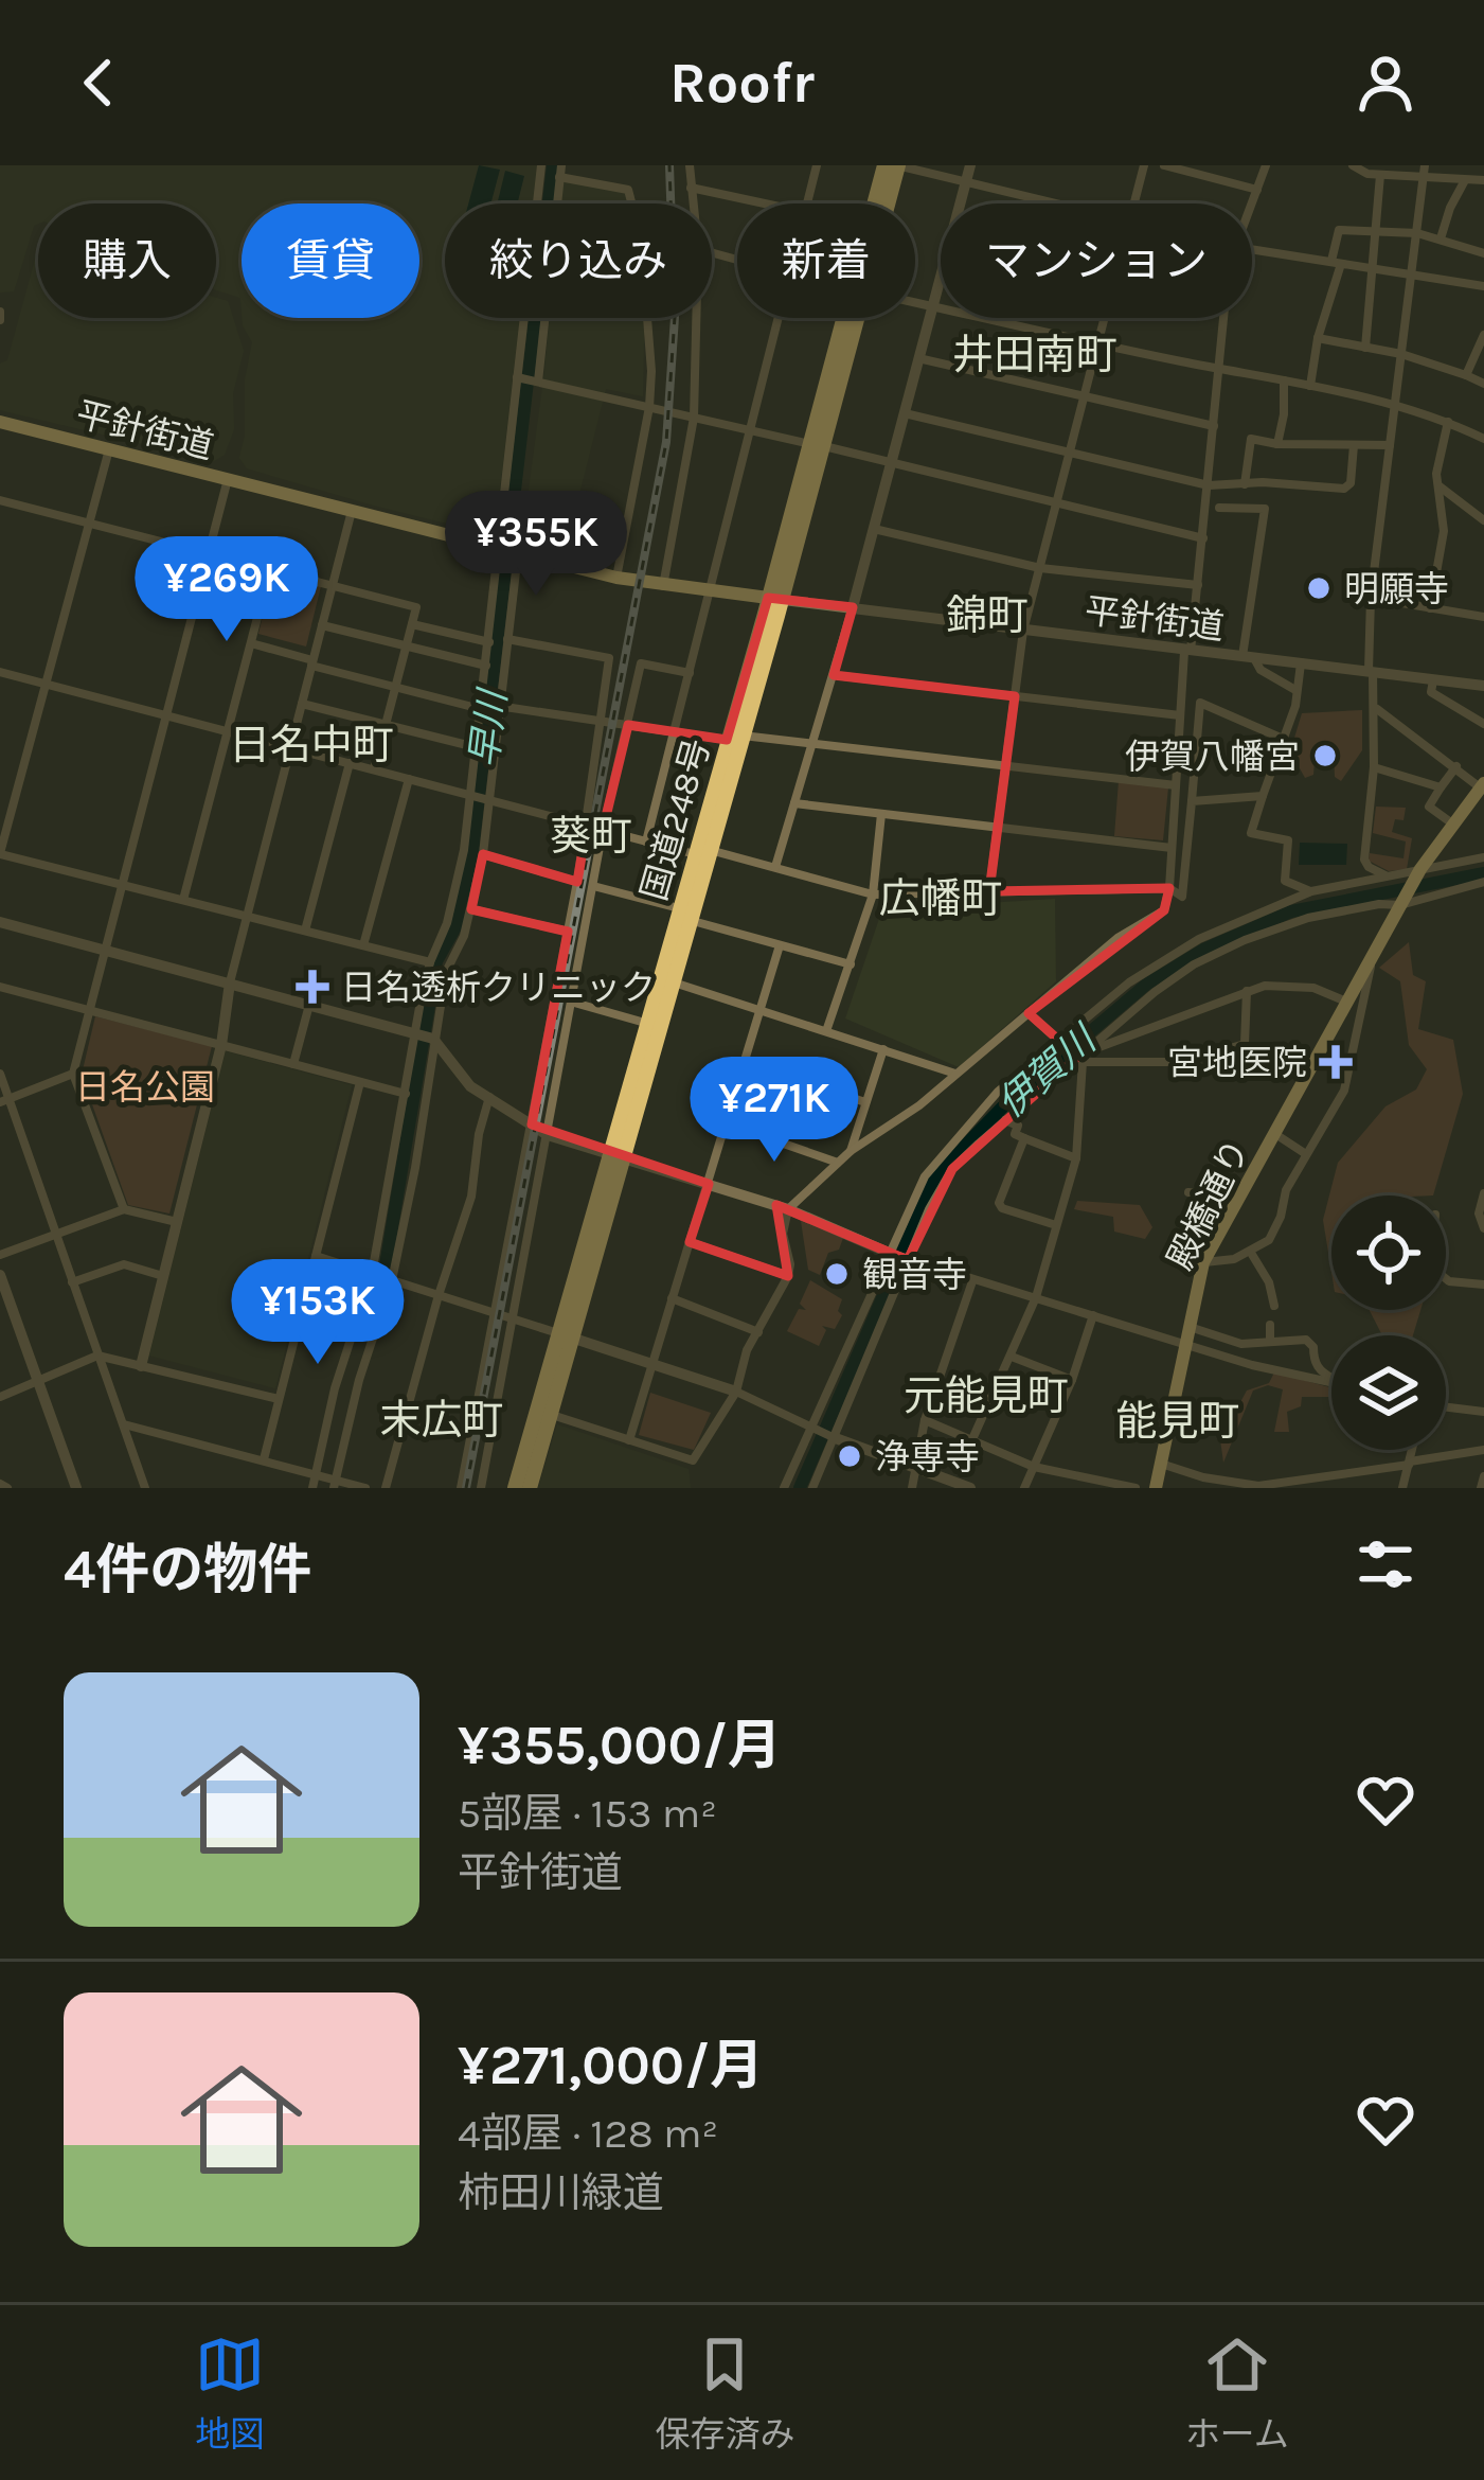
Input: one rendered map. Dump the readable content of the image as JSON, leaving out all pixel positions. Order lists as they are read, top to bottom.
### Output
{
  "streets": {
    "highway": ["国道248号"],
    "main road": ["平針街道", "殿橋通り"]
  },
  "crossings": [
    ["平針街道", "国道248号"]
  ],
  "districts": [
    "井田南町",
    "錦町",
    "日名中町",
    "葵町",
    "広幡町",
    "元能見町",
    "末広町",
    "能見町"
  ],
  "water": ["早川", "伊賀川"],
  "parks": ["日名公園"],
  "places": {
    "other": [
      "明願寺",
      "伊賀八幡宮",
      "観音寺",
      "浄専寺"
    ],
    "health": ["日名透析クリニック", "宮地医院"]
  },
  "page": {
    "header": "Roofr",
    "chip": [
      "購入",
      "賃貸",
      "絞り込み",
      "新着",
      "マンション"
    ],
    "price": [
      "¥355K",
      "¥269K",
      "¥271K",
      "¥153K"
    ],
    "heading": "4件の物件",
    "list": [
      {
        "name": "¥355,000/月",
        "note": "5部屋 · 153 m² · 平針街道"
      },
      {
        "name": "¥271,000/月",
        "note": "4部屋 · 128 m² · 柿田川緑道"
      }
    ],
    "tabs": ["地図", "保存済み", "ホーム"]
  }
}
